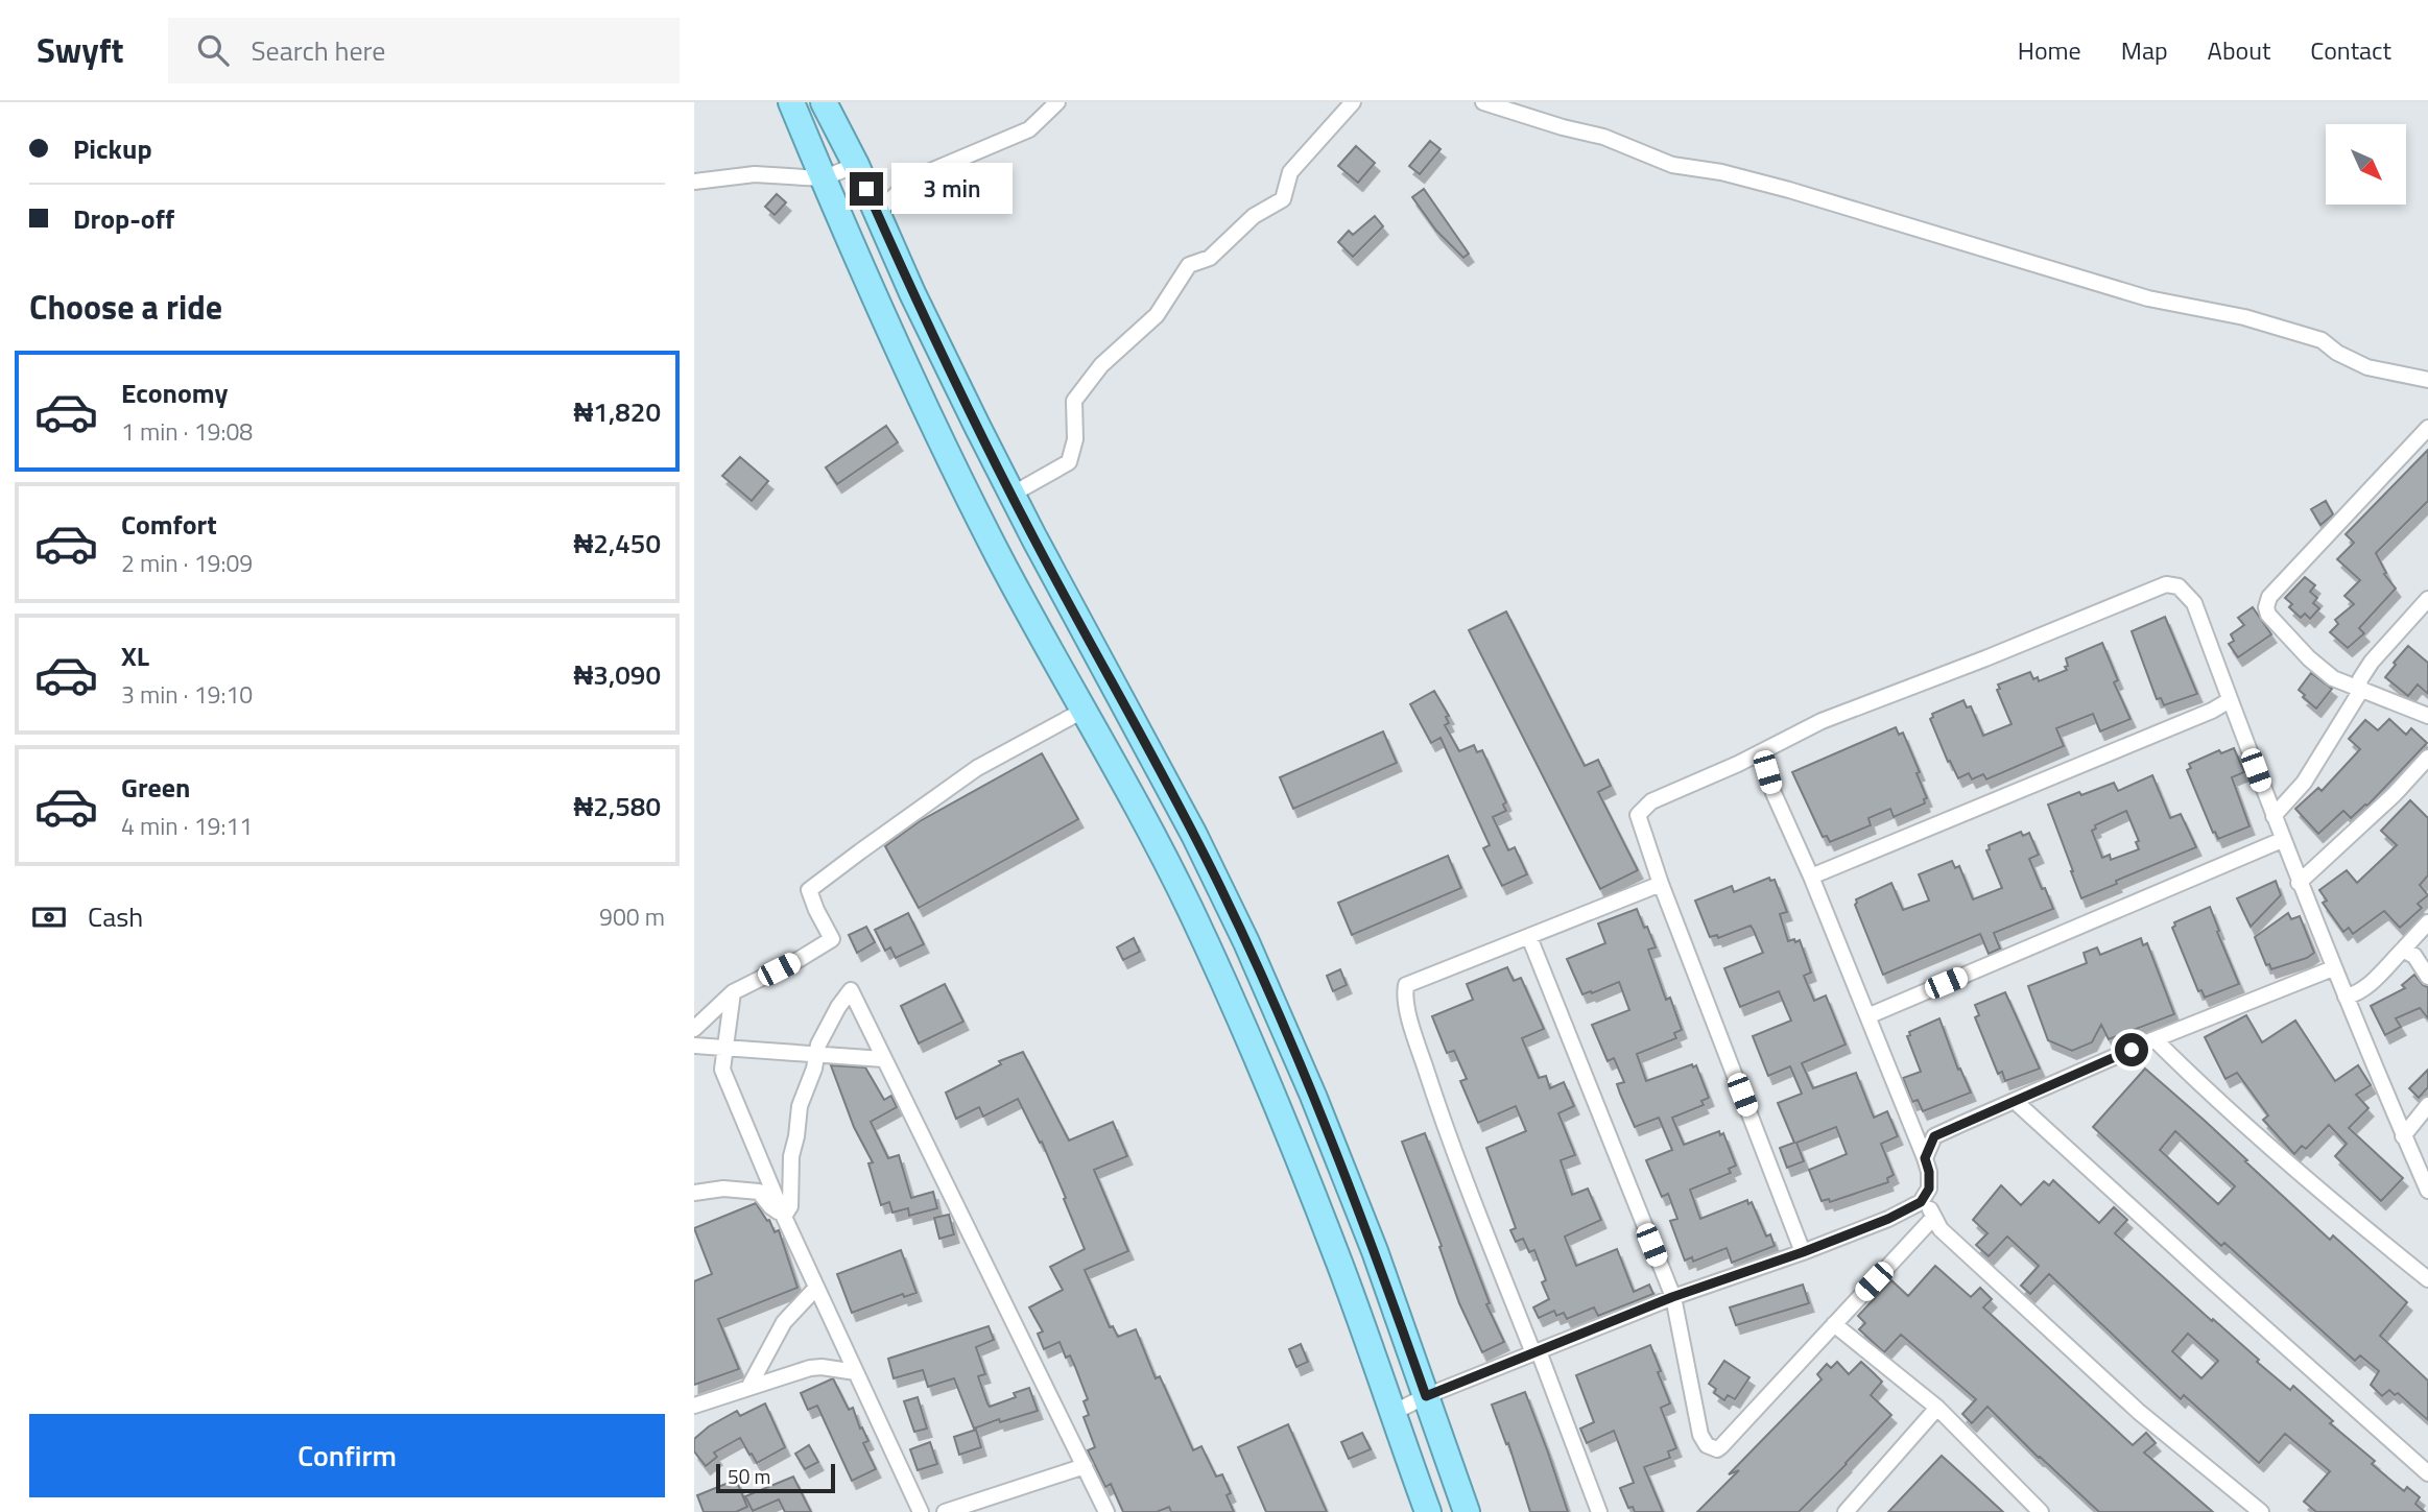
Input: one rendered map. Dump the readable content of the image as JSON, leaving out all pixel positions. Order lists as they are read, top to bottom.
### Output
{
  "scale_bar": "50 m",
  "north": "bottom right",
  "page": {
    "header": "Swyft",
    "search": "Search here",
    "nav": [
      "Home",
      "Map",
      "About",
      "Contact"
    ],
    "banner": ["Pickup", "Drop-off"],
    "bubble": "3 min",
    "heading": "Choose a ride",
    "list": [
      {
        "name": "Economy",
        "note": "1 min · 19:08",
        "value": "₦1,820"
      },
      {
        "name": "Comfort",
        "note": "2 min · 19:09",
        "value": "₦2,450"
      },
      {
        "name": "XL",
        "note": "3 min · 19:10",
        "value": "₦3,090"
      },
      {
        "name": "Green",
        "note": "4 min · 19:11",
        "value": "₦2,580"
      }
    ],
    "pay": ["Cash", "900 m"],
    "buttons": "Confirm",
    "scale": "50 m"
  }
}
